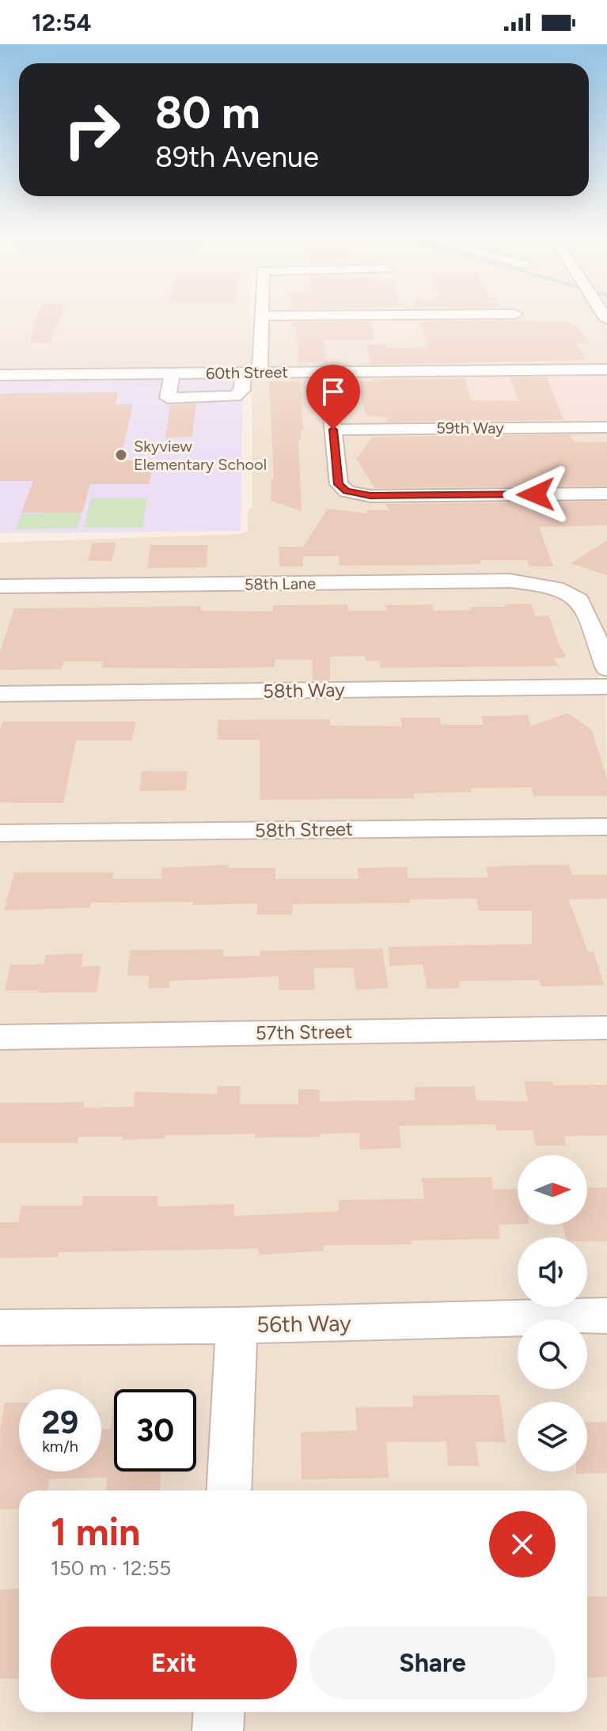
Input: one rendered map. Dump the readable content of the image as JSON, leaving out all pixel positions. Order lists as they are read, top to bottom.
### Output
{
  "streets": {
    "street": [
      "60th Street",
      "59th Way",
      "58th Lane",
      "58th Way",
      "58th Street",
      "57th Street",
      "56th Way"
    ]
  },
  "places": ["Skyview Elementary School"],
  "north": "right",
  "page": {
    "status": "12:54",
    "turn": ["80 m", "89th Avenue"],
    "speed": "29 km/h",
    "limit": "30",
    "heading": ["1 min", "150 m · 12:55"],
    "buttons": ["Exit", "Share"]
  }
}
